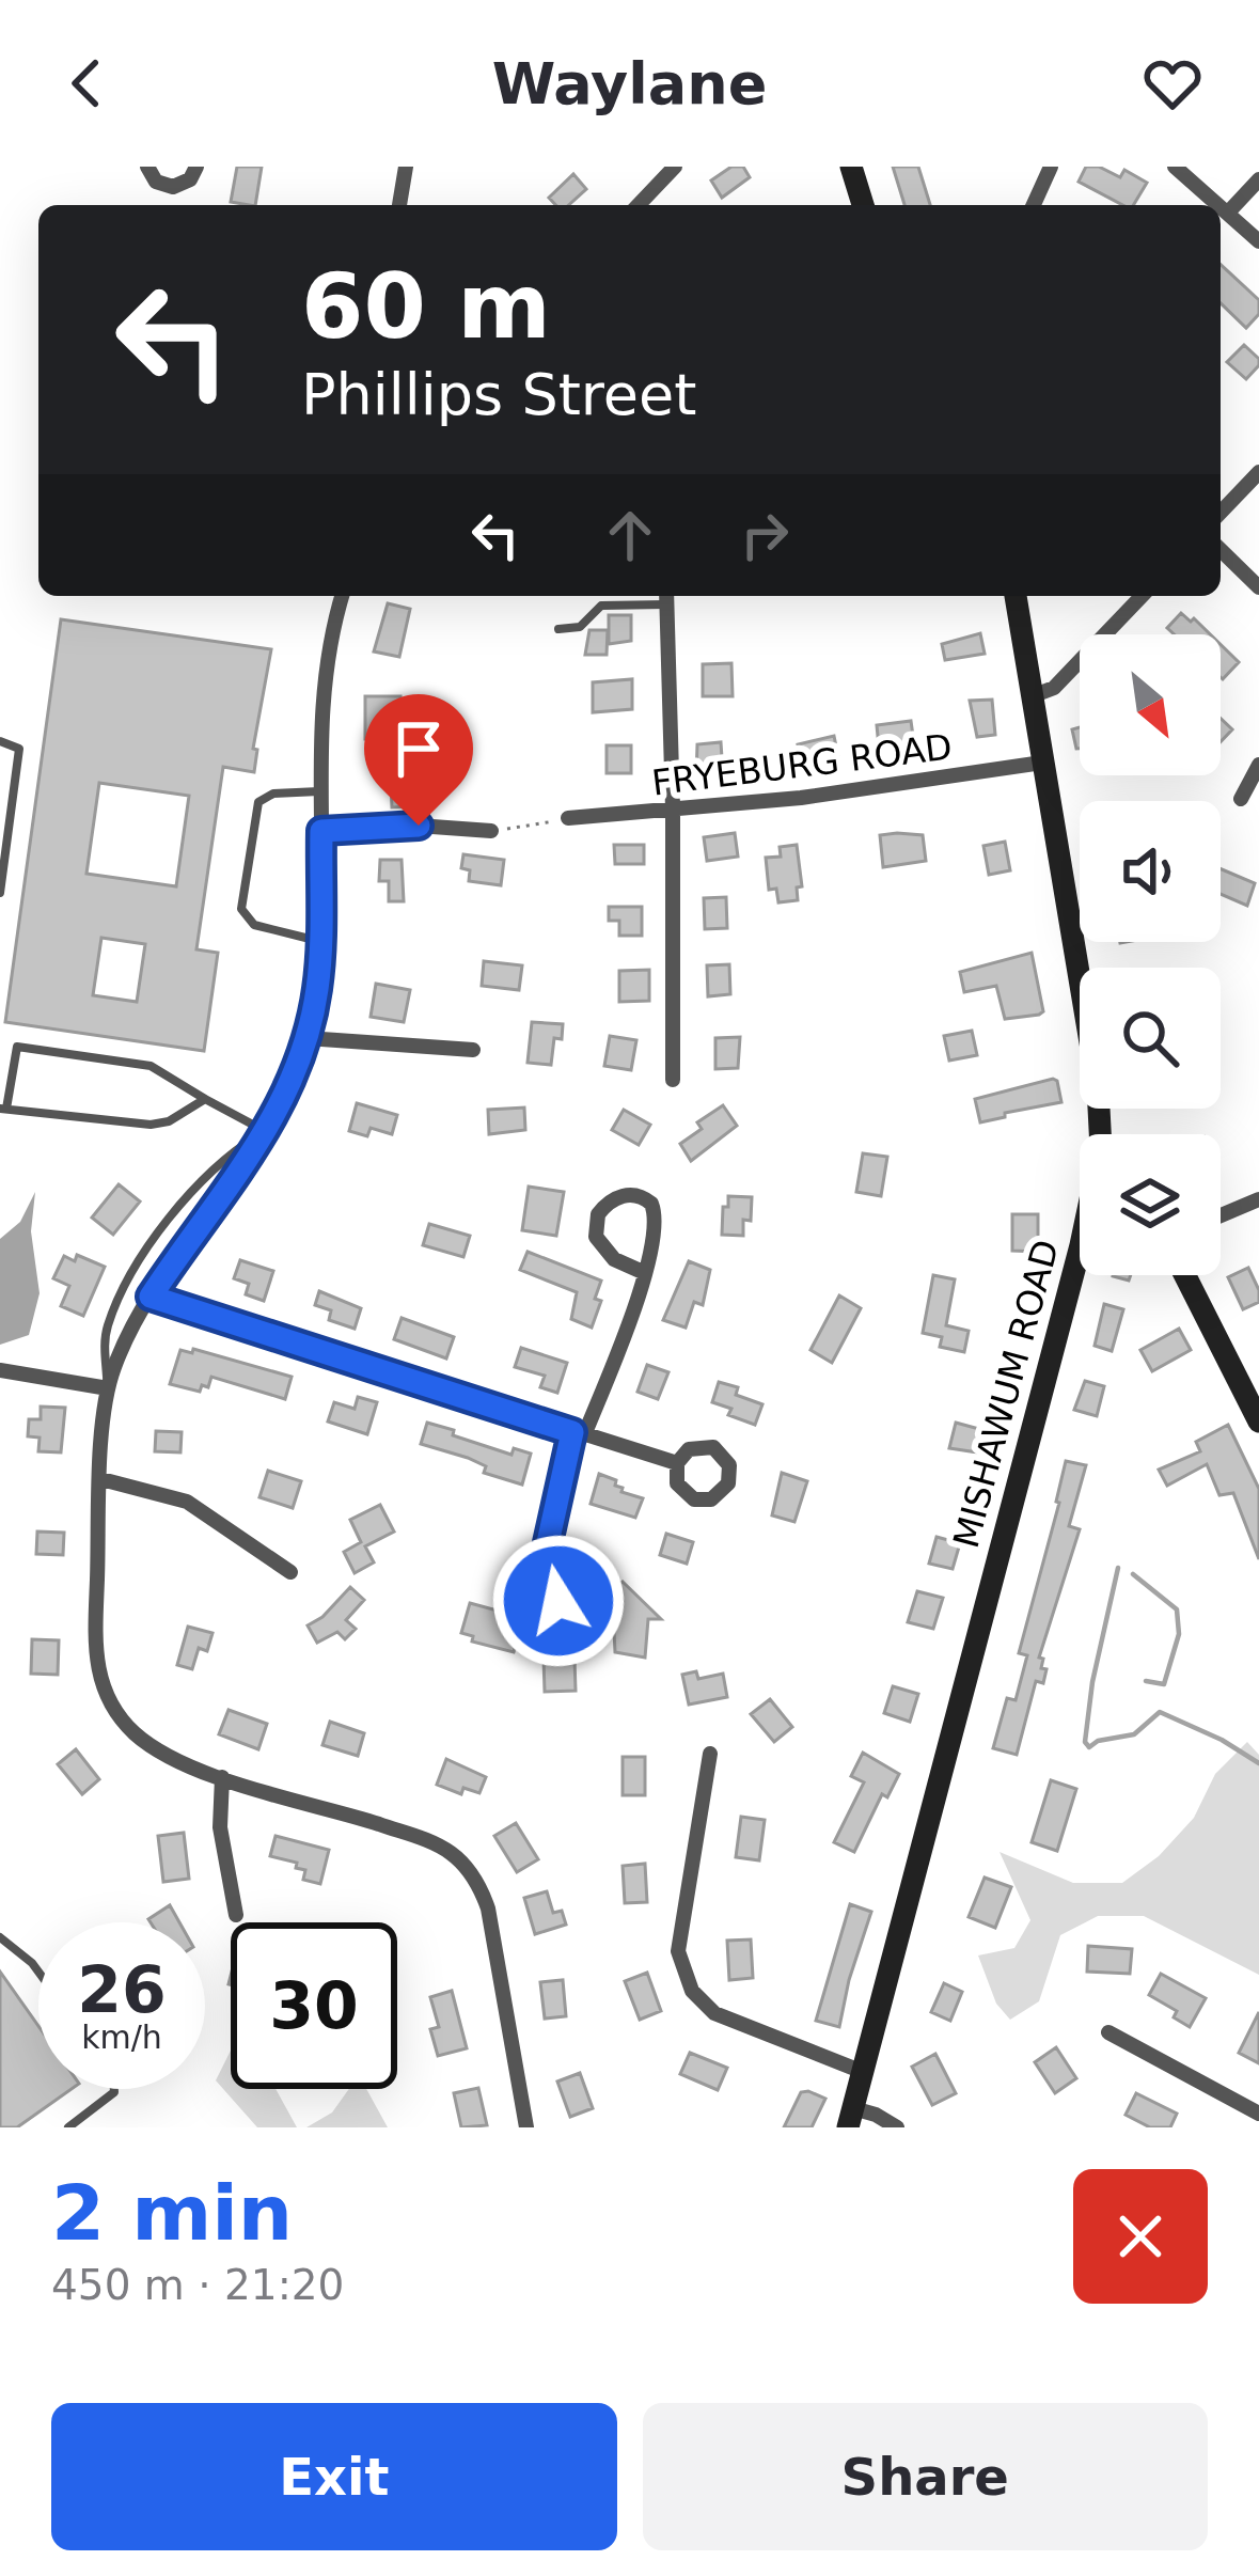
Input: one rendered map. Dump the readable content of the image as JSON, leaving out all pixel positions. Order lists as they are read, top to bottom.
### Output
{
  "streets": {
    "main road": ["MISHAWUM ROAD"],
    "street": ["FRYEBURG ROAD"]
  },
  "crossings": [
    ["FRYEBURG ROAD", "MISHAWUM ROAD"]
  ],
  "north": "bottom right",
  "page": {
    "header": "Waylane",
    "turn": ["60 m", "Phillips Street"],
    "speed": "26 km/h",
    "limit": "30",
    "heading": ["2 min", "450 m · 21:20"],
    "buttons": ["Exit", "Share"]
  }
}
